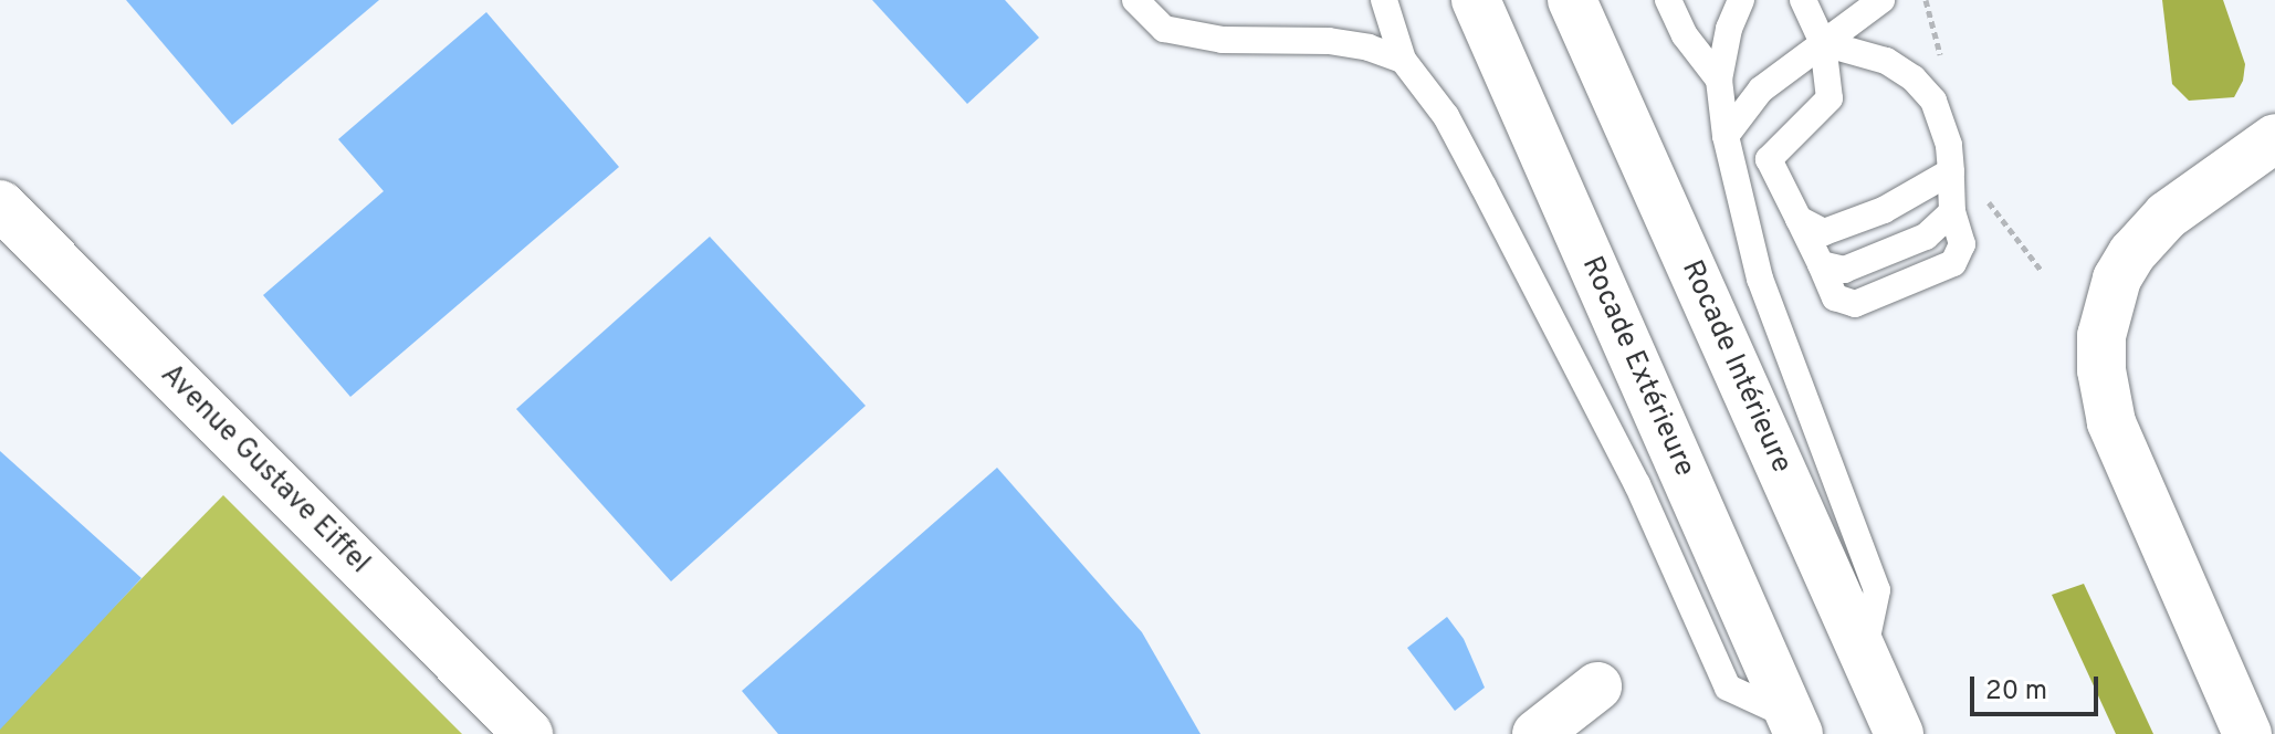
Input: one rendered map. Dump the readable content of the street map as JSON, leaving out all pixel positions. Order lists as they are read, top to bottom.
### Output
{
  "streets": {
    "main road": ["Rocade Extérieure", "Rocade Intérieure", "Avenue Gustave Eiffel"]
  },
  "scale_bar": "20 m"
}
